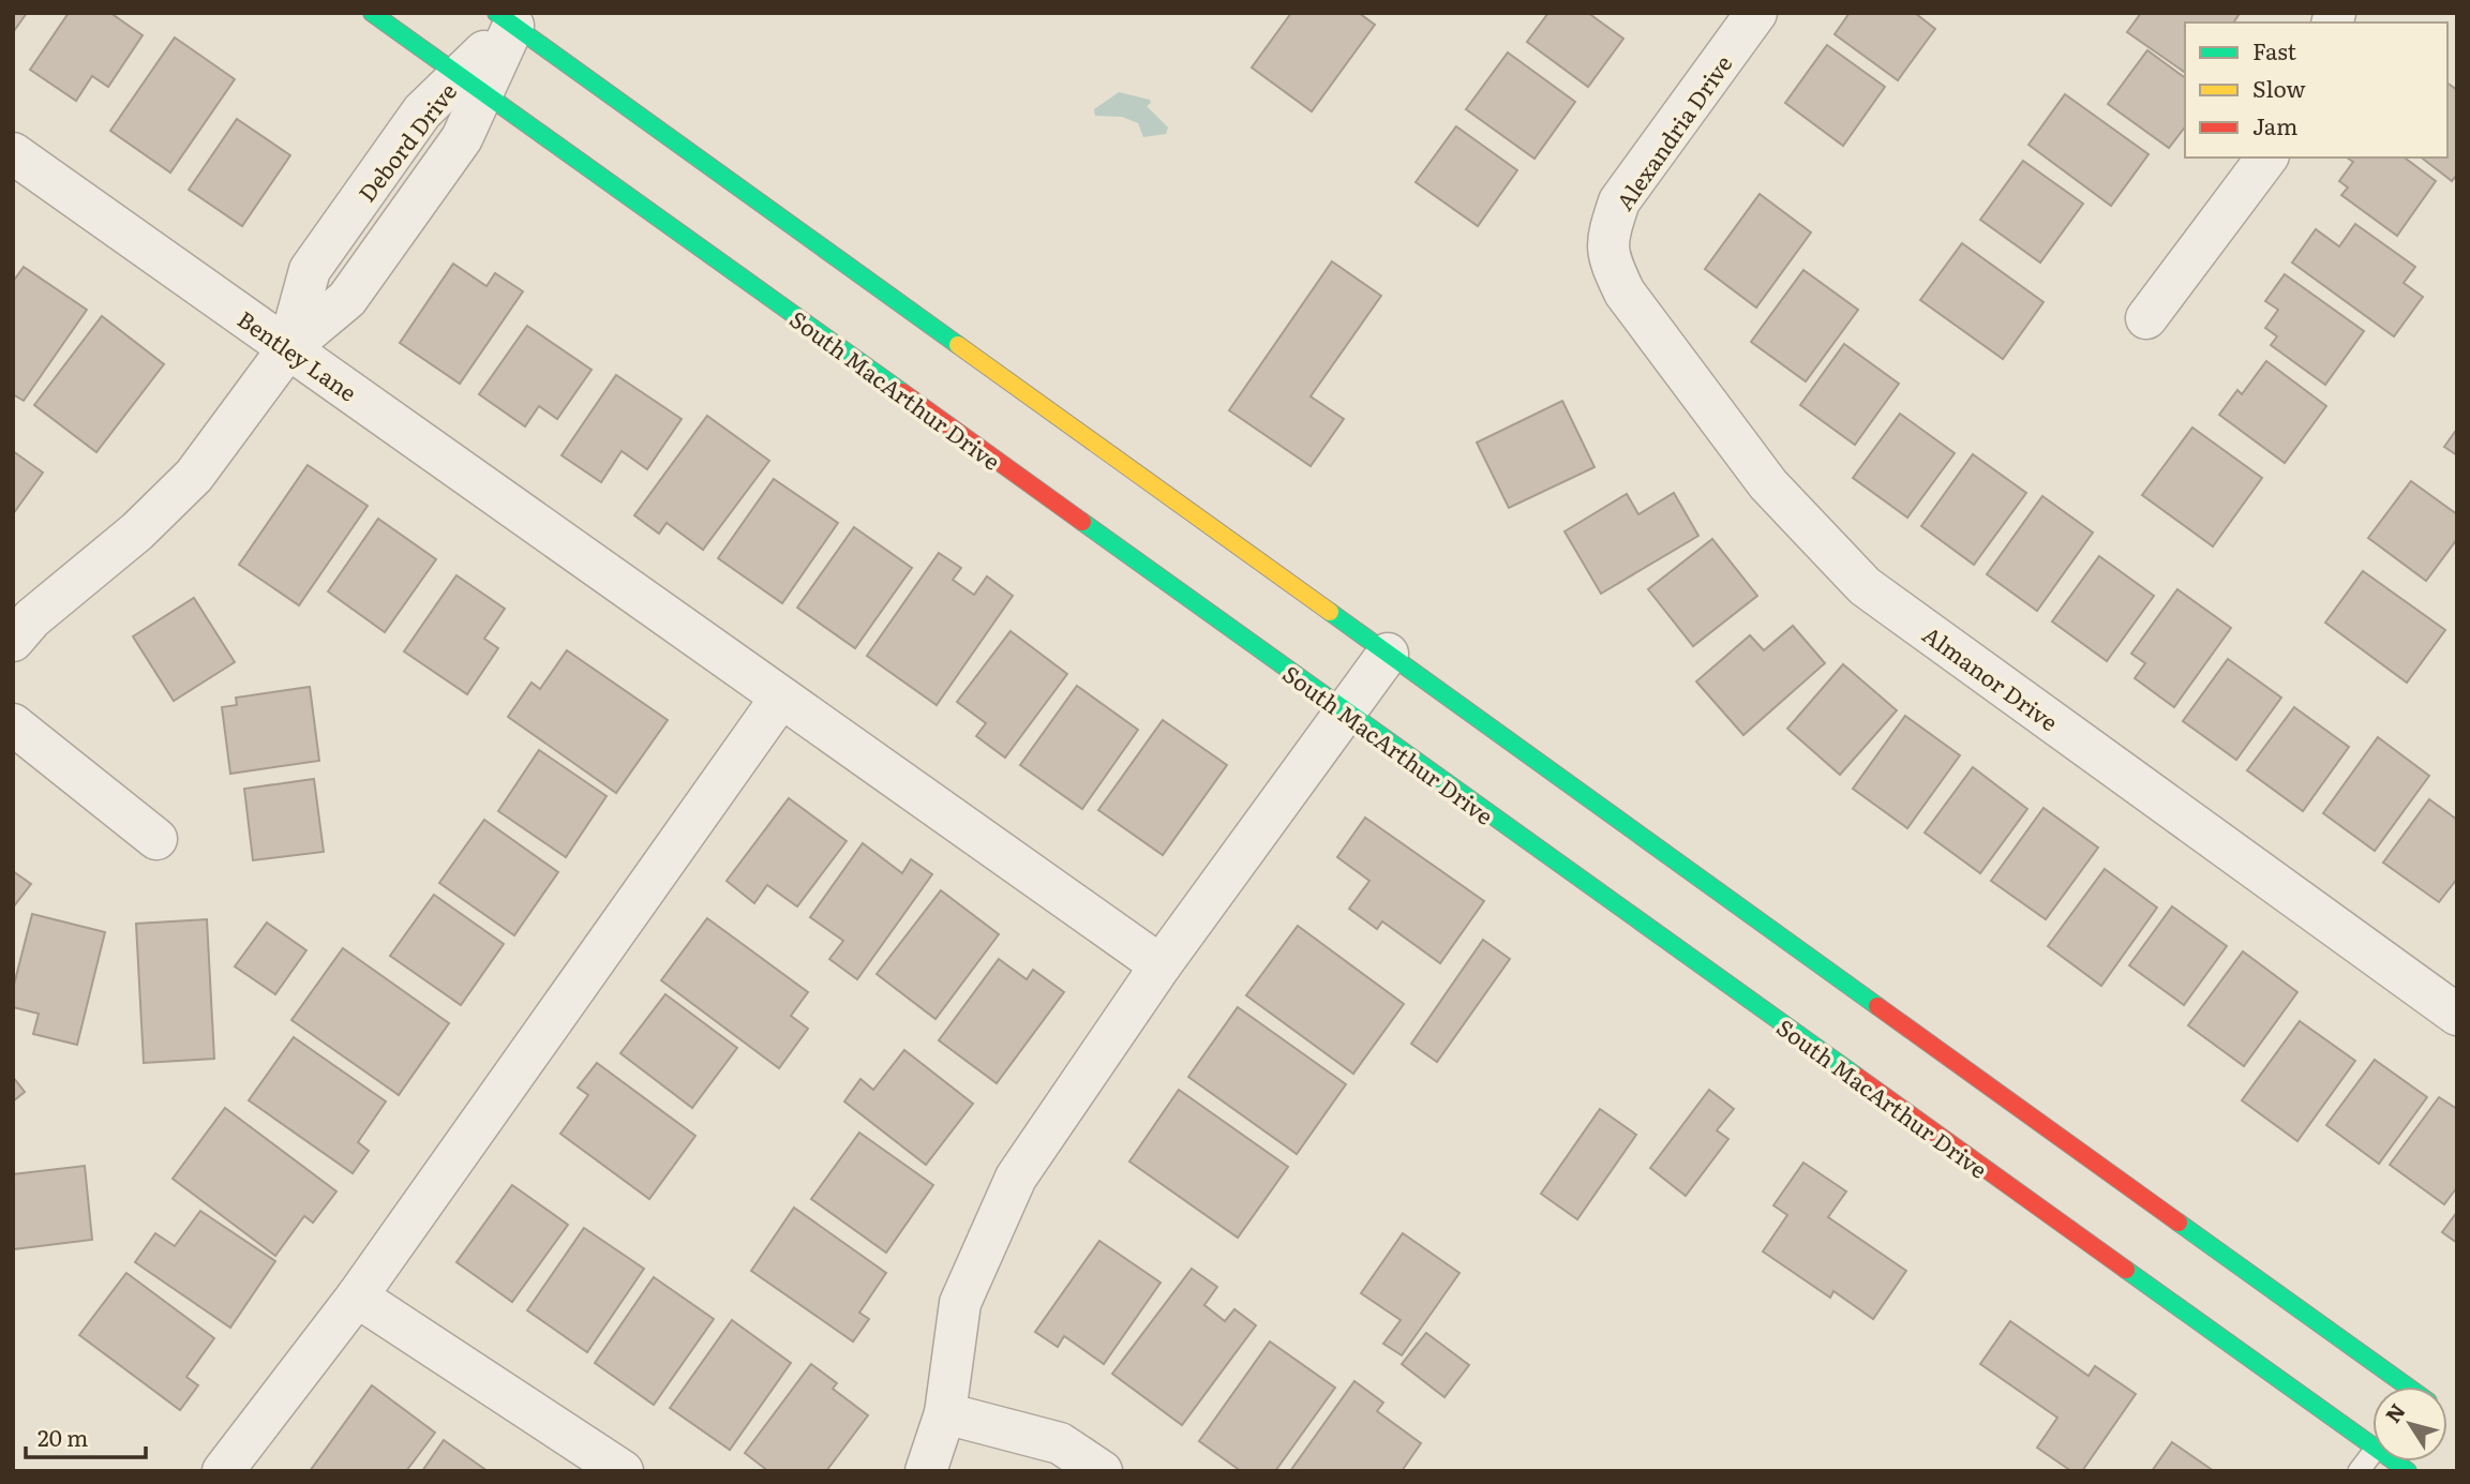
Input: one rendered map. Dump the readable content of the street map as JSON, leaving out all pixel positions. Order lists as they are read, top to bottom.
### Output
{
  "streets": {
    "main road": ["South MacArthur Drive"],
    "street": [
      "Alexandria Drive",
      "Debord Drive",
      "Bentley Lane",
      "Almanor Drive"
    ]
  },
  "crossings": [
    ["Alexandria Drive", "Almanor Drive"],
    ["Debord Drive", "Bentley Lane"],
    ["Debord Drive", "South MacArthur Drive"]
  ],
  "legend": ["Fast", "Slow", "Jam"],
  "scale_bar": "20 m",
  "north": "top left"
}
